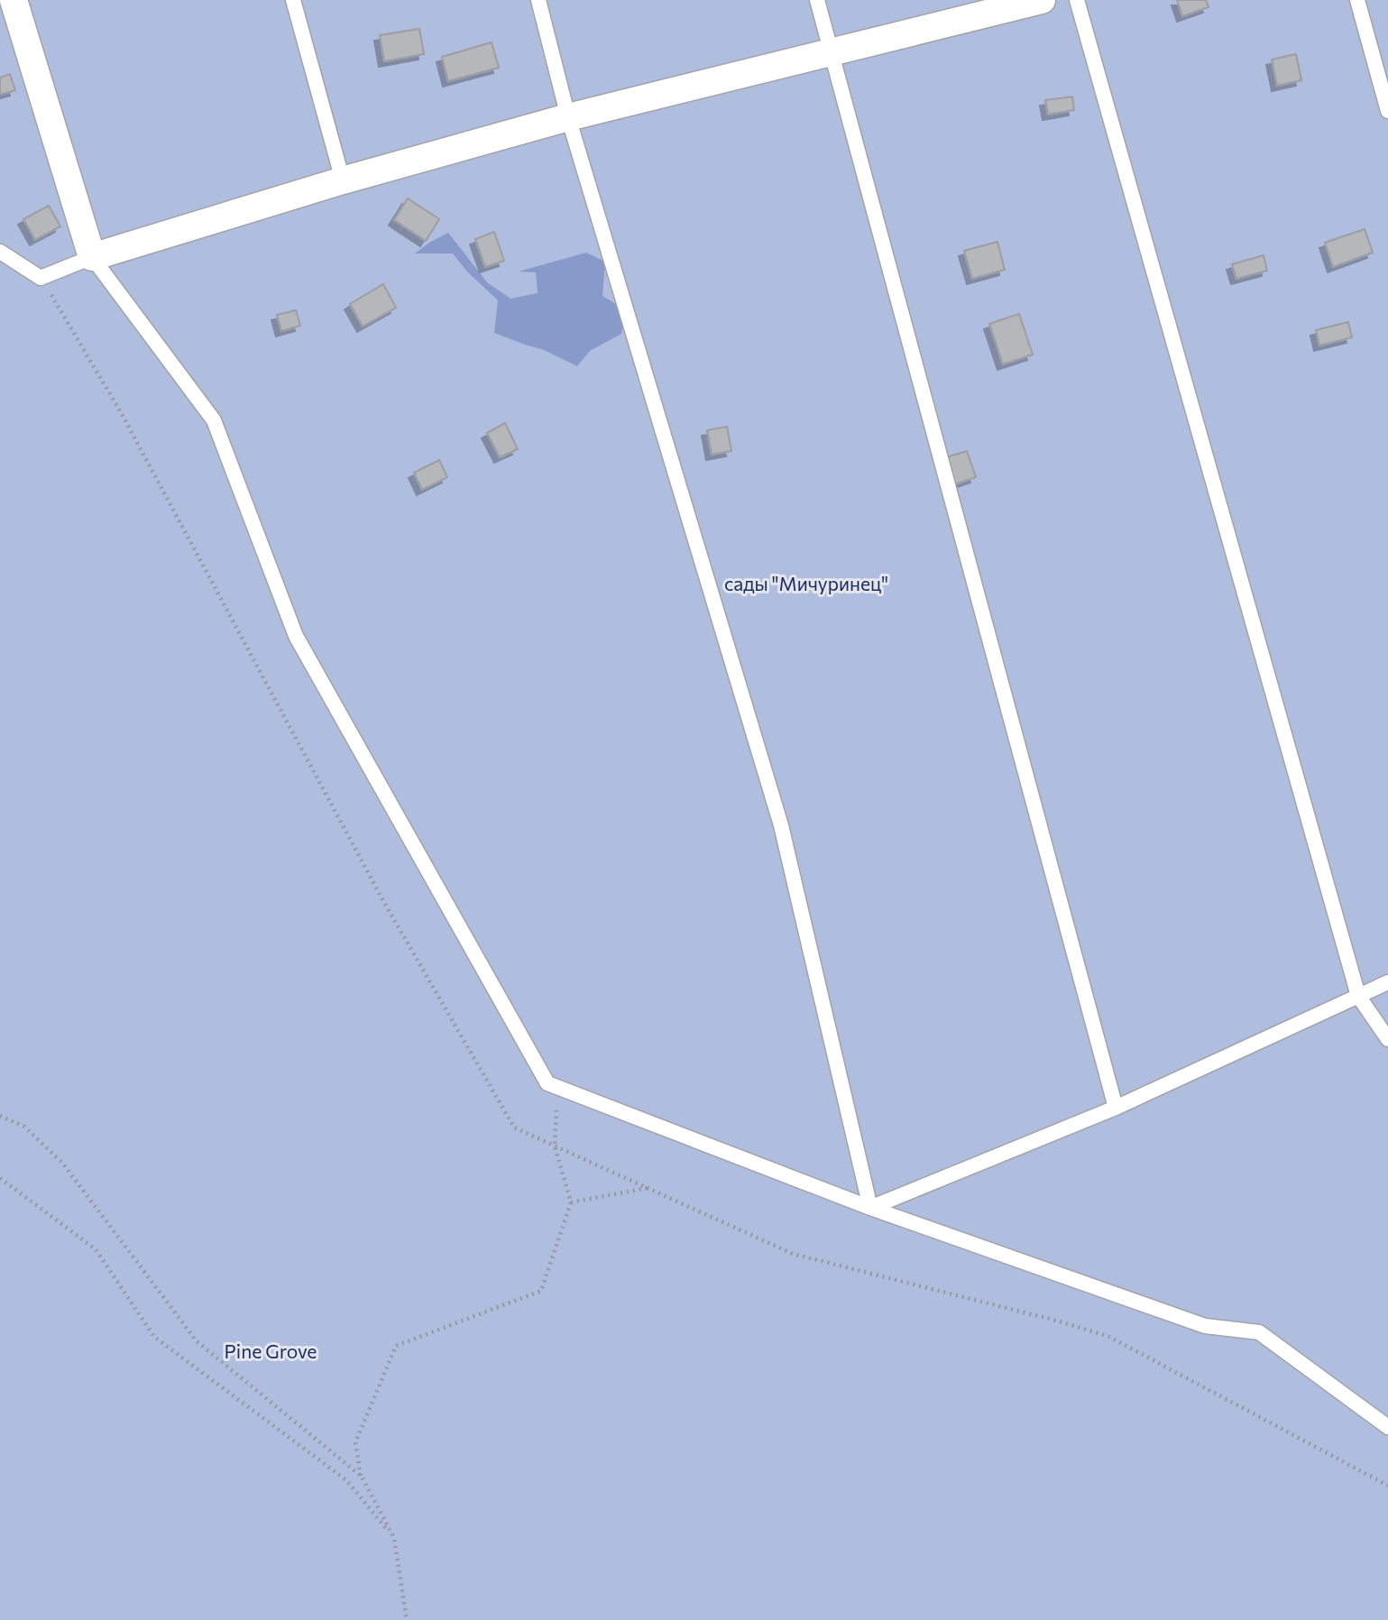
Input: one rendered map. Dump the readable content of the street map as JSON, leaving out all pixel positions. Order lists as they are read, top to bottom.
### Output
{
  "parks": ["сады \"Мичуринец\"", "Pine Grove"]
}
